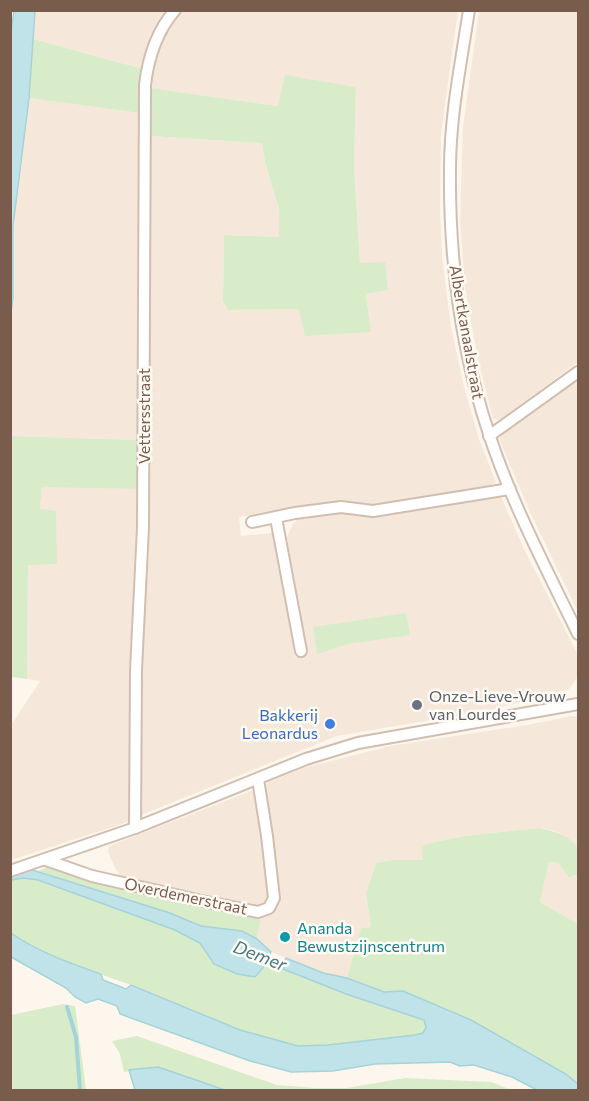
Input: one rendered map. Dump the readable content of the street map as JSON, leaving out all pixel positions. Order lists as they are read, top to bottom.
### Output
{
  "streets": {
    "street": ["Albertkanaalstraat", "Vettersstraat", "Overdemerstraat"]
  },
  "water": ["Demer"],
  "places": ["Onze-Lieve-Vrouw van Lourdes", "Bakkerij Leonardus", "Ananda Bewustzijnscentrum"]
}
